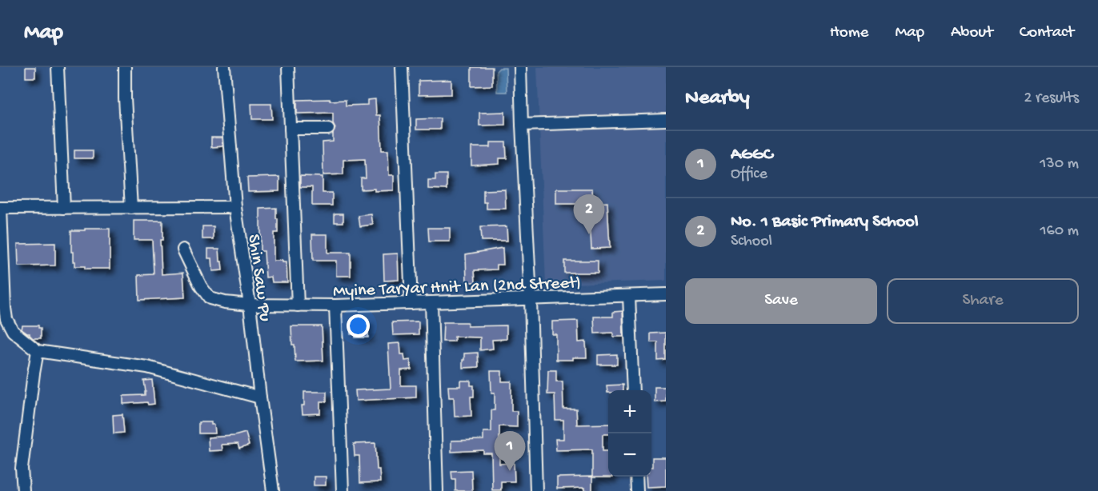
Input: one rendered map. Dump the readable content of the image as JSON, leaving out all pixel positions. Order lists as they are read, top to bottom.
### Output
{
  "streets": {
    "street": ["Shin Saw Pu", "Myine TarYar Hnit Lan (2nd Street)"]
  },
  "crossings": [
    ["Shin Saw Pu", "Myine TarYar Hnit Lan (2nd Street)"]
  ],
  "page": {
    "header": "Map",
    "nav": [
      "Home",
      "Map",
      "About",
      "Contact"
    ],
    "heading": ["Nearby", "2 results"],
    "list": [
      {
        "mark": "1",
        "name": "AGGC",
        "note": "Office",
        "value": "130 m"
      },
      {
        "mark": "2",
        "name": "No. 1 Basic Primary School",
        "note": "School",
        "value": "160 m"
      }
    ],
    "pins": ["2", "1"],
    "buttons": ["Save", "Share"],
    "map_buttons": ["+", "−"]
  }
}
